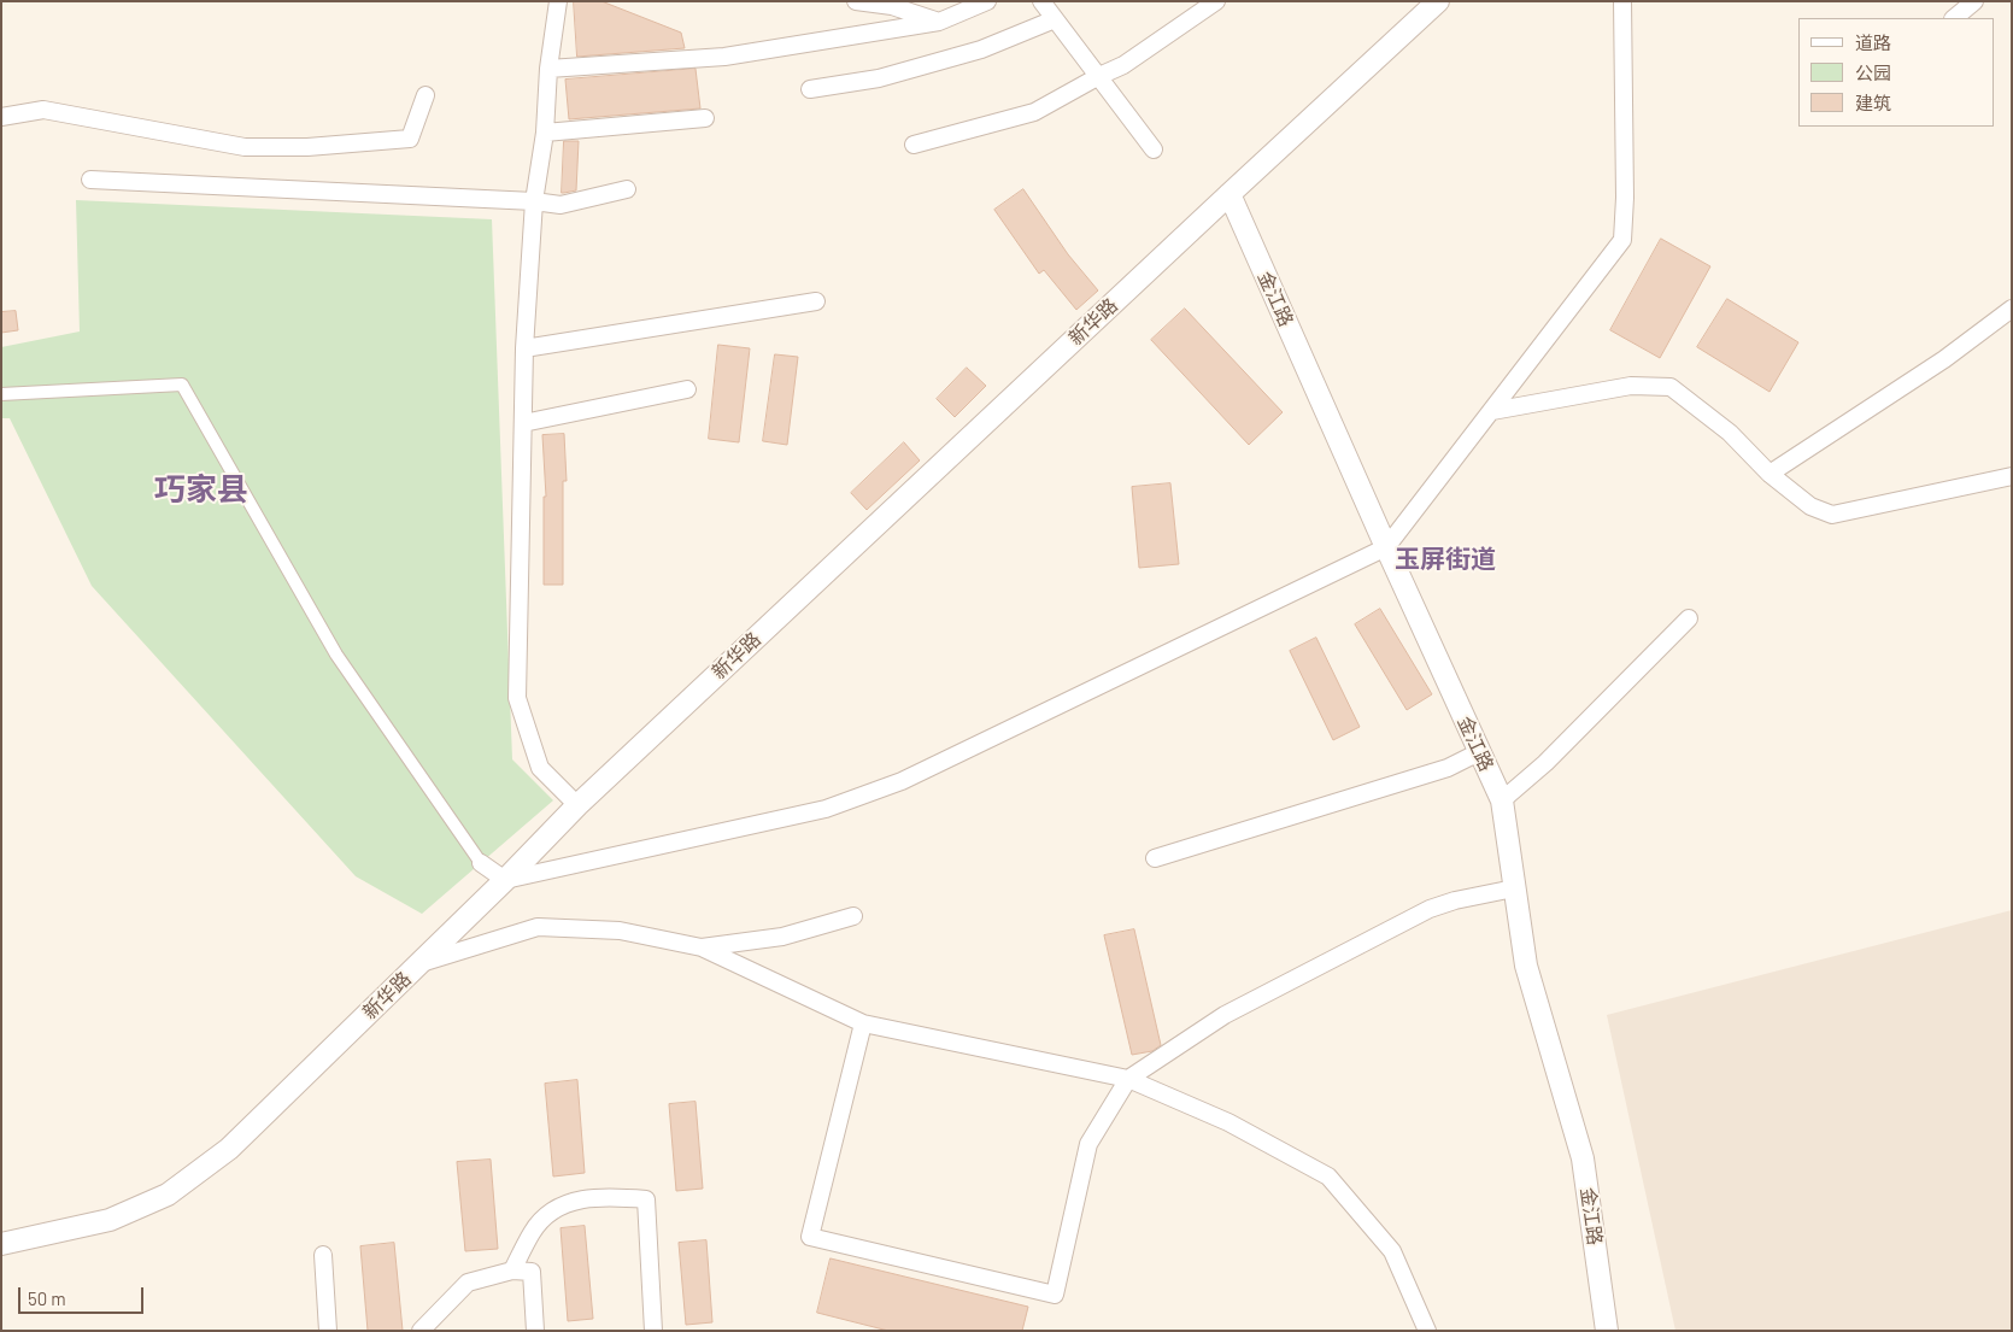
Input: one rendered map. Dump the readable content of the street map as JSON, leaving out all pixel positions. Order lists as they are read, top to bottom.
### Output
{
  "streets": {
    "street": ["金江路", "新华路"]
  },
  "crossings": [
    ["金江路", "新华路"]
  ],
  "districts": ["巧家县", "玉屏街道"],
  "legend": ["道路", "公园", "建筑"],
  "scale_bar": "50 m"
}
